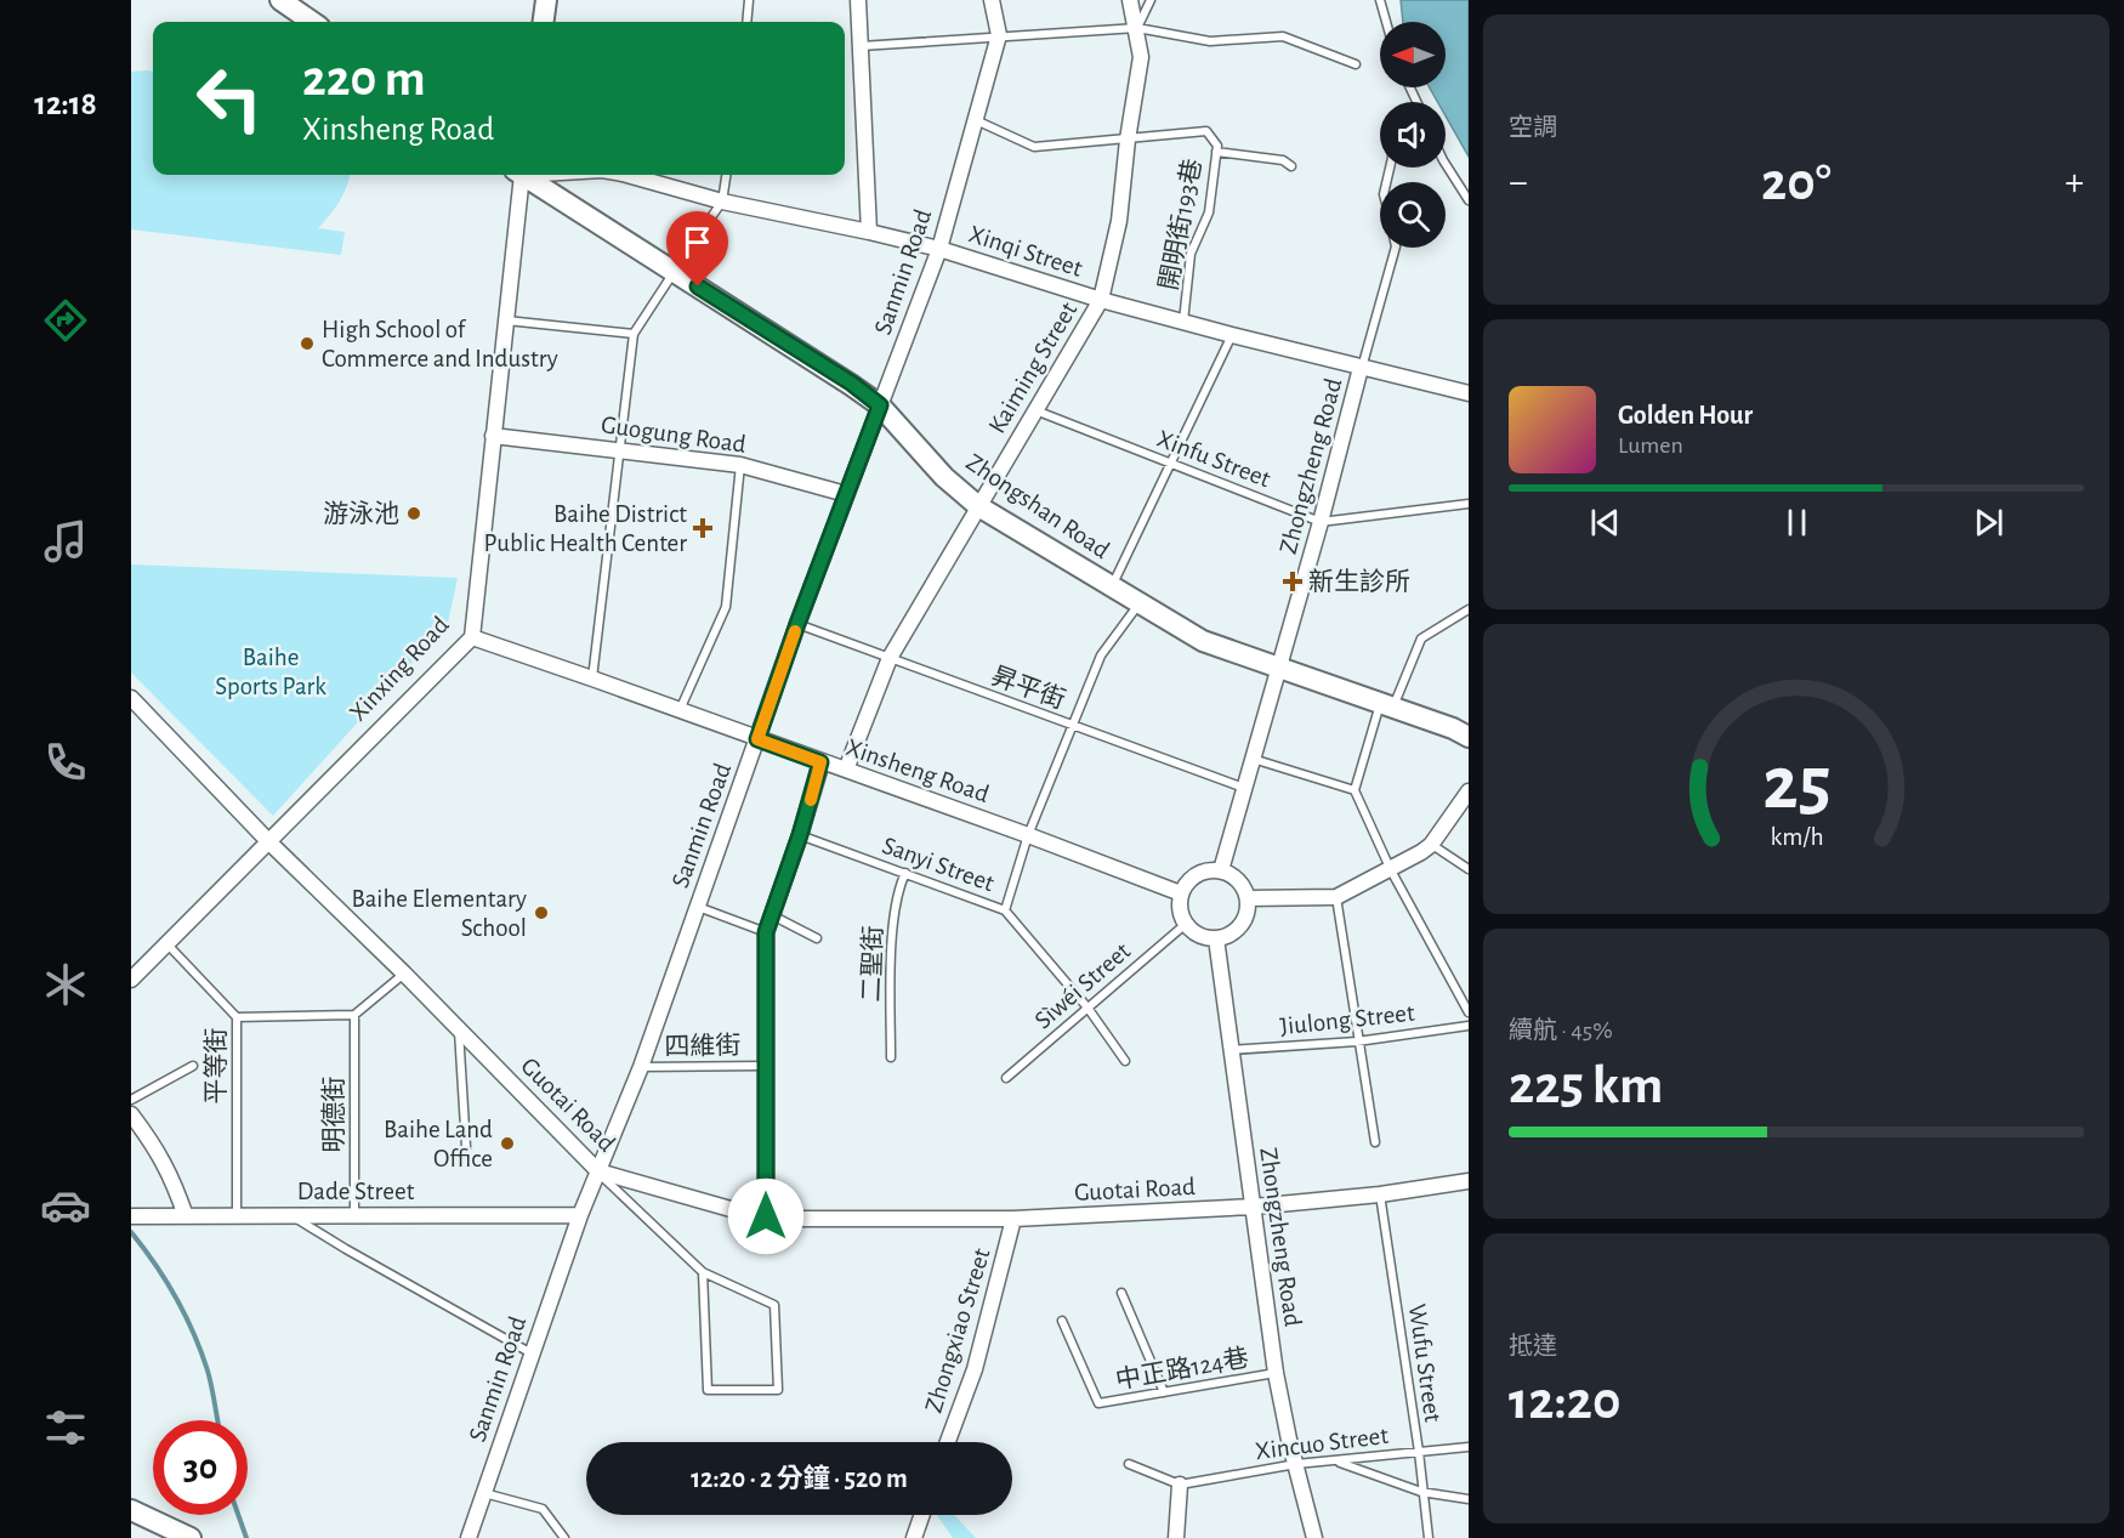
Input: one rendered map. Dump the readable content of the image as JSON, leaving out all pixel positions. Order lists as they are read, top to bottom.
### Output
{
  "streets": {
    "street": [
      "Xinqi Street",
      "Sanmin Road",
      "Kaiming Street",
      "Guogung Road",
      "Zhongzheng Road",
      "Zhongshan Road",
      "Xinxing Road",
      "Xinsheng Road",
      "Guotai Road",
      "Dade Street",
      "Zhongxiao Street"
    ],
    "lane": [
      "開明街193巷",
      "Xinfu Street",
      "昇平街",
      "Sanyi Street",
      "二聖街",
      "Sìwéi Street",
      "Jiulong Street",
      "四維街",
      "平等街",
      "明德街",
      "Wufu Street",
      "中正路124巷",
      "Xincuo Street"
    ]
  },
  "crossings": [
    ["開明街193巷", "Xinqi Street"],
    ["開明街193巷", "Kaiming Street"],
    ["Xinqi Street", "Sanmin Road"],
    ["Xinqi Street", "Kaiming Street"],
    ["Xinqi Street", "Zhongzheng Road"],
    ["Sanmin Road", "Guogung Road"],
    ["Sanmin Road", "Zhongshan Road"],
    ["Sanmin Road", "昇平街"],
    ["Sanmin Road", "Xinsheng Road"],
    ["Sanmin Road", "四維街"],
    ["Sanmin Road", "Guotai Road"],
    ["Sanmin Road", "Dade Street"],
    ["Kaiming Street", "Xinfu Street"],
    ["Kaiming Street", "Zhongshan Road"],
    ["Kaiming Street", "昇平街"],
    ["Kaiming Street", "Xinsheng Road"],
    ["Guogung Road", "Xinxing Road"],
    ["Xinfu Street", "Zhongzheng Road"],
    ["Zhongzheng Road", "Zhongshan Road"],
    ["Zhongzheng Road", "昇平街"],
    ["Zhongzheng Road", "Xinsheng Road"],
    ["Zhongzheng Road", "Sìwéi Street"],
    ["Zhongzheng Road", "Jiulong Street"],
    ["Zhongzheng Road", "Guotai Road"],
    ["Zhongzheng Road", "中正路124巷"],
    ["Zhongzheng Road", "Xincuo Street"],
    ["Xinxing Road", "Xinsheng Road"],
    ["Xinxing Road", "平等街"],
    ["Xinxing Road", "Guotai Road"],
    ["Xinsheng Road", "Sìwéi Street"],
    ["Sanyi Street", "二聖街"],
    ["Sanyi Street", "Sìwéi Street"],
    ["平等街", "Dade Street"],
    ["Guotai Road", "Zhongxiao Street"],
    ["Guotai Road", "Wufu Street"],
    ["明德街", "Dade Street"],
    ["Wufu Street", "Xincuo Street"]
  ],
  "parks": ["Baihe Sports Park"],
  "places": {
    "other": [
      "High School of Commerce and Industry",
      "游泳池",
      "Baihe Elementary School",
      "Baihe Land Office"
    ],
    "health": ["Baihe District Public Health Center", "新生診所"]
  },
  "north": "left",
  "page": {
    "tabs": "12:18",
    "tile": [
      "空調",
      ["續航 · 45%", "225 km"],
      ["抵達", "12:20"]
    ],
    "turn": ["220 m", "Xinsheng Road"],
    "heat": ["−", "20°", "+"],
    "song": ["Golden Hour", "Lumen"],
    "limit": "30",
    "trip": "12:20 · 2 分鐘 · 520 m",
    "gauge": ["25", "km/h"]
  }
}
